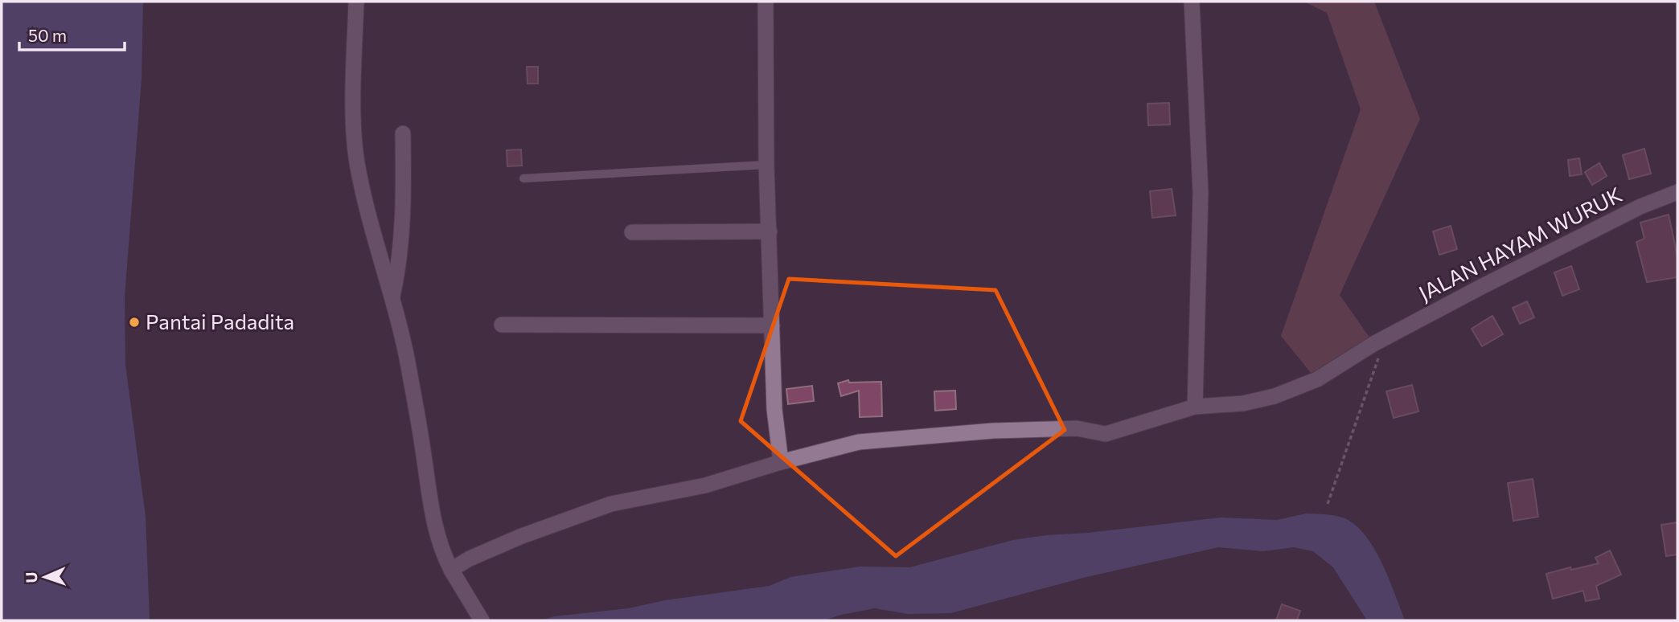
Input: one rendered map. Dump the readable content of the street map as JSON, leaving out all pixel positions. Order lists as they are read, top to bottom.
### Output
{
  "streets": {
    "street": ["JALAN HAYAM WURUK"]
  },
  "places": ["Pantai Padadita"],
  "scale_bar": "50 m",
  "north": "left"
}
